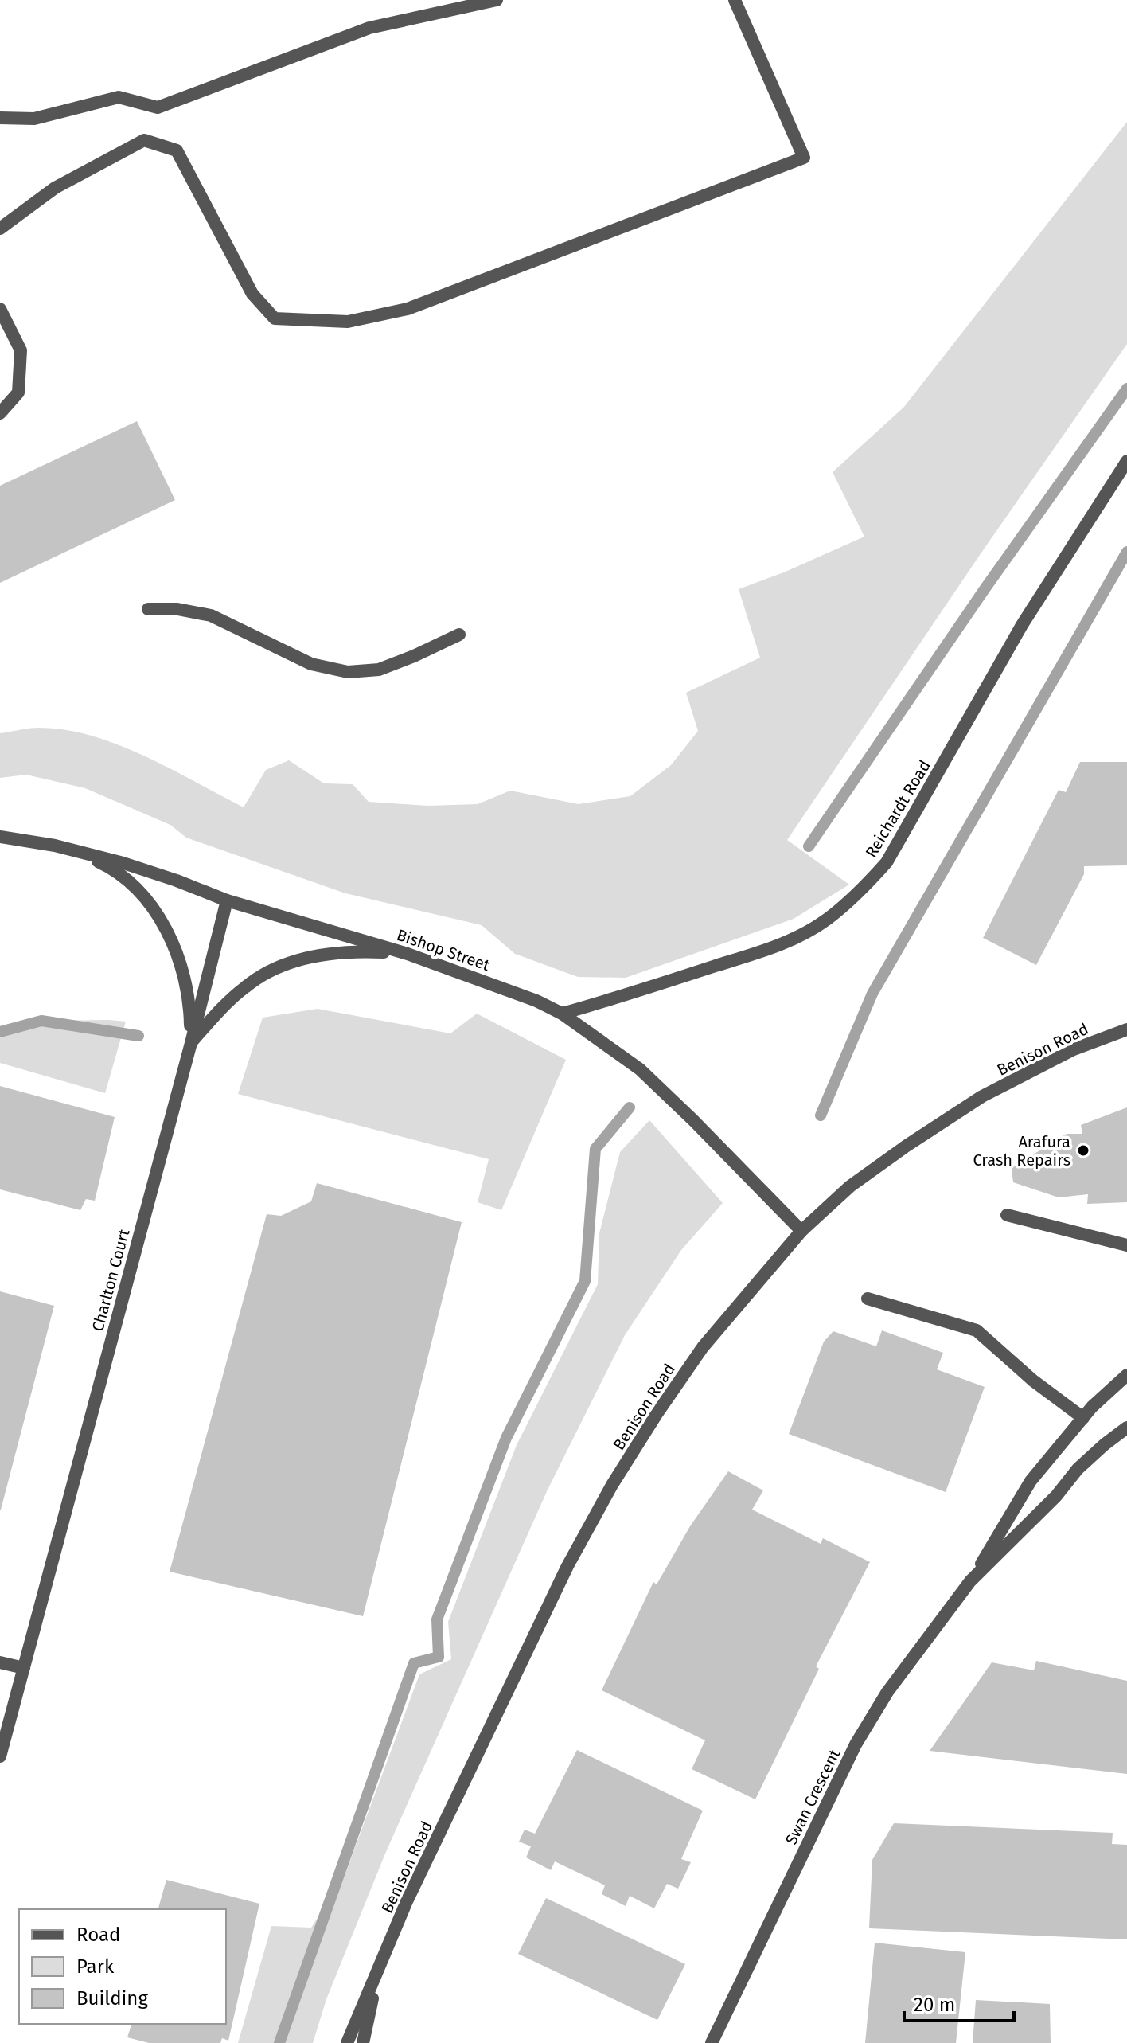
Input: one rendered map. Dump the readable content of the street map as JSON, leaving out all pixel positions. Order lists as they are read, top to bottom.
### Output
{
  "streets": {
    "street": [
      "Reichardt Road",
      "Bishop Street",
      "Benison Road",
      "Charlton Court",
      "Swan Crescent"
    ]
  },
  "crossings": [
    ["Reichardt Road", "Bishop Street"],
    ["Bishop Street", "Benison Road"],
    ["Bishop Street", "Charlton Court"]
  ],
  "places": ["Arafura Crash Repairs"],
  "legend": ["Road", "Park", "Building"],
  "scale_bar": "20 m"
}
